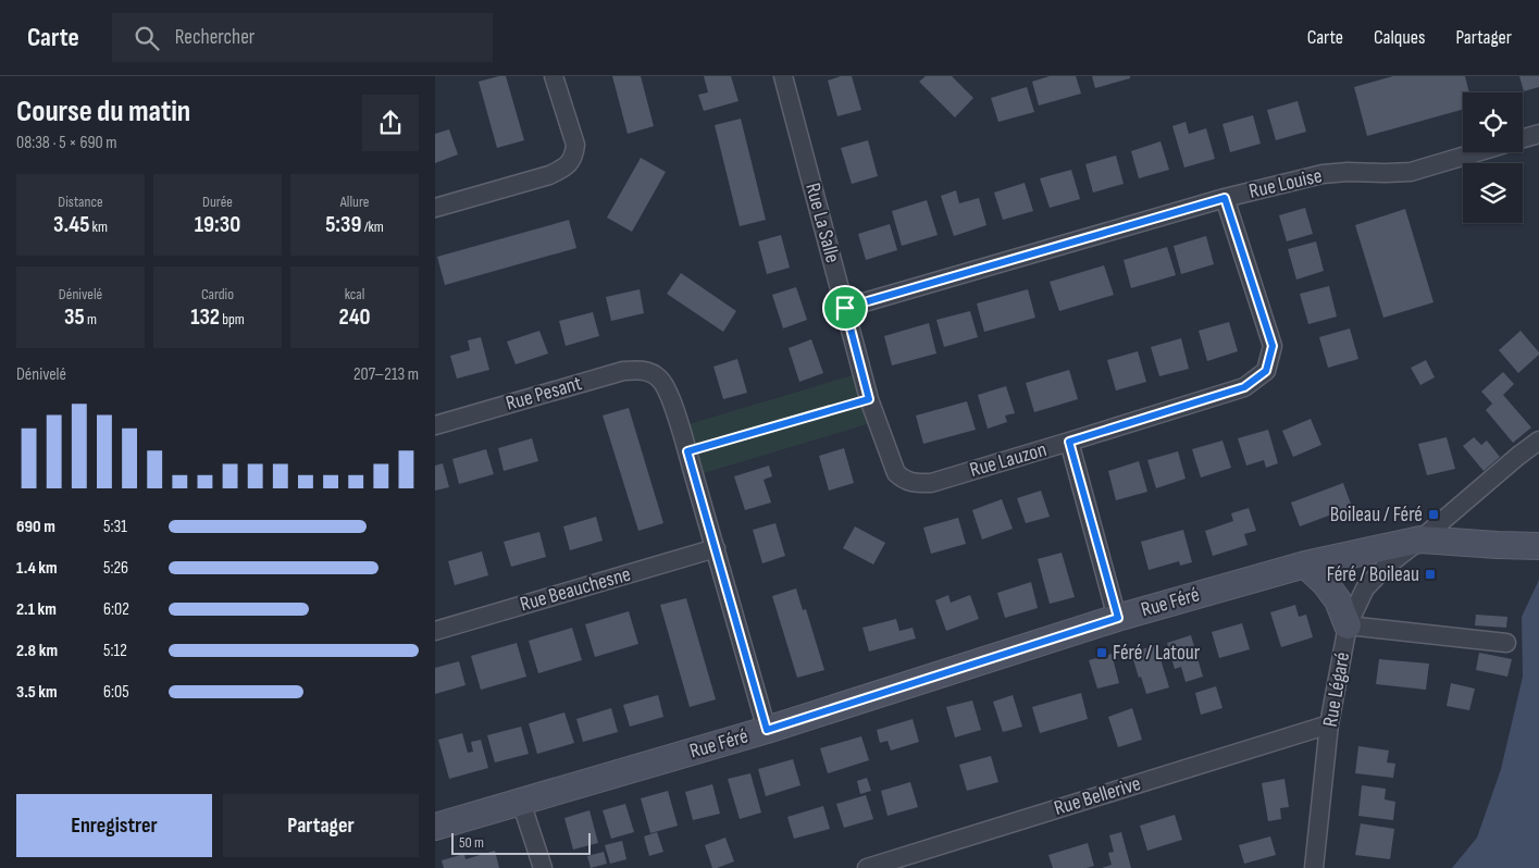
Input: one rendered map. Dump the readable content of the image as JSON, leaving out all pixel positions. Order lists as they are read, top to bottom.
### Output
{
  "streets": {
    "street": [
      "Rue Louise",
      "Rue La Salle",
      "Rue Pesant",
      "Rue Lauzon",
      "Rue Beauchesne",
      "Rue Féré",
      "Rue Légaré",
      "Rue Bellerive"
    ]
  },
  "crossings": [
    ["Rue Louise", "Rue La Salle"],
    ["Rue Louise", "Rue Lauzon"],
    ["Rue La Salle", "Rue Lauzon"],
    ["Rue Féré", "Rue Légaré"],
    ["Rue Légaré", "Rue Bellerive"]
  ],
  "places": {
    "transit": ["Boileau / Féré", "Féré / Boileau", "Féré / Latour"]
  },
  "scale_bar": "50 m",
  "page": {
    "header": "Carte",
    "search": "Rechercher",
    "nav": ["Carte", "Calques", "Partager"],
    "heading": ["Course du matin", "08:38 · 5 × 690 m"],
    "stats": [
      ["Distance", "3.45 km"],
      ["Durée", "19:30"],
      ["Allure", "5:39 /km"],
      ["Dénivelé", "35 m"],
      ["Cardio", "132 bpm"],
      ["kcal", "240"]
    ],
    "chart": ["Dénivelé", "207–213 m"],
    "list": [
      {
        "name": "690 m",
        "note": "5:31"
      },
      {
        "name": "1.4 km",
        "note": "5:26"
      },
      {
        "name": "2.1 km",
        "note": "6:02"
      },
      {
        "name": "2.8 km",
        "note": "5:12"
      },
      {
        "name": "3.5 km",
        "note": "6:05"
      }
    ],
    "buttons": ["Enregistrer", "Partager"],
    "scale": "50 m"
  }
}
